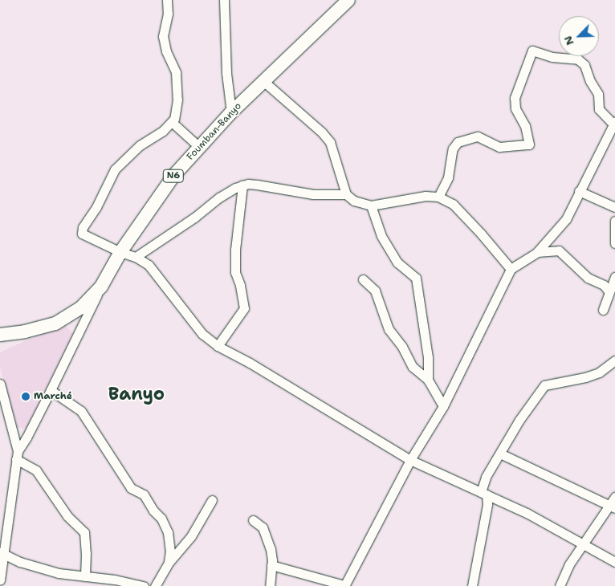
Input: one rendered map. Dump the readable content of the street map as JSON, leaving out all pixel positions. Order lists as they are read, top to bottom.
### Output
{
  "streets": {
    "highway": ["Foumban-Banyo", "N6"]
  },
  "districts": ["Banyo"],
  "places": ["Marché"],
  "north": "bottom left"
}
